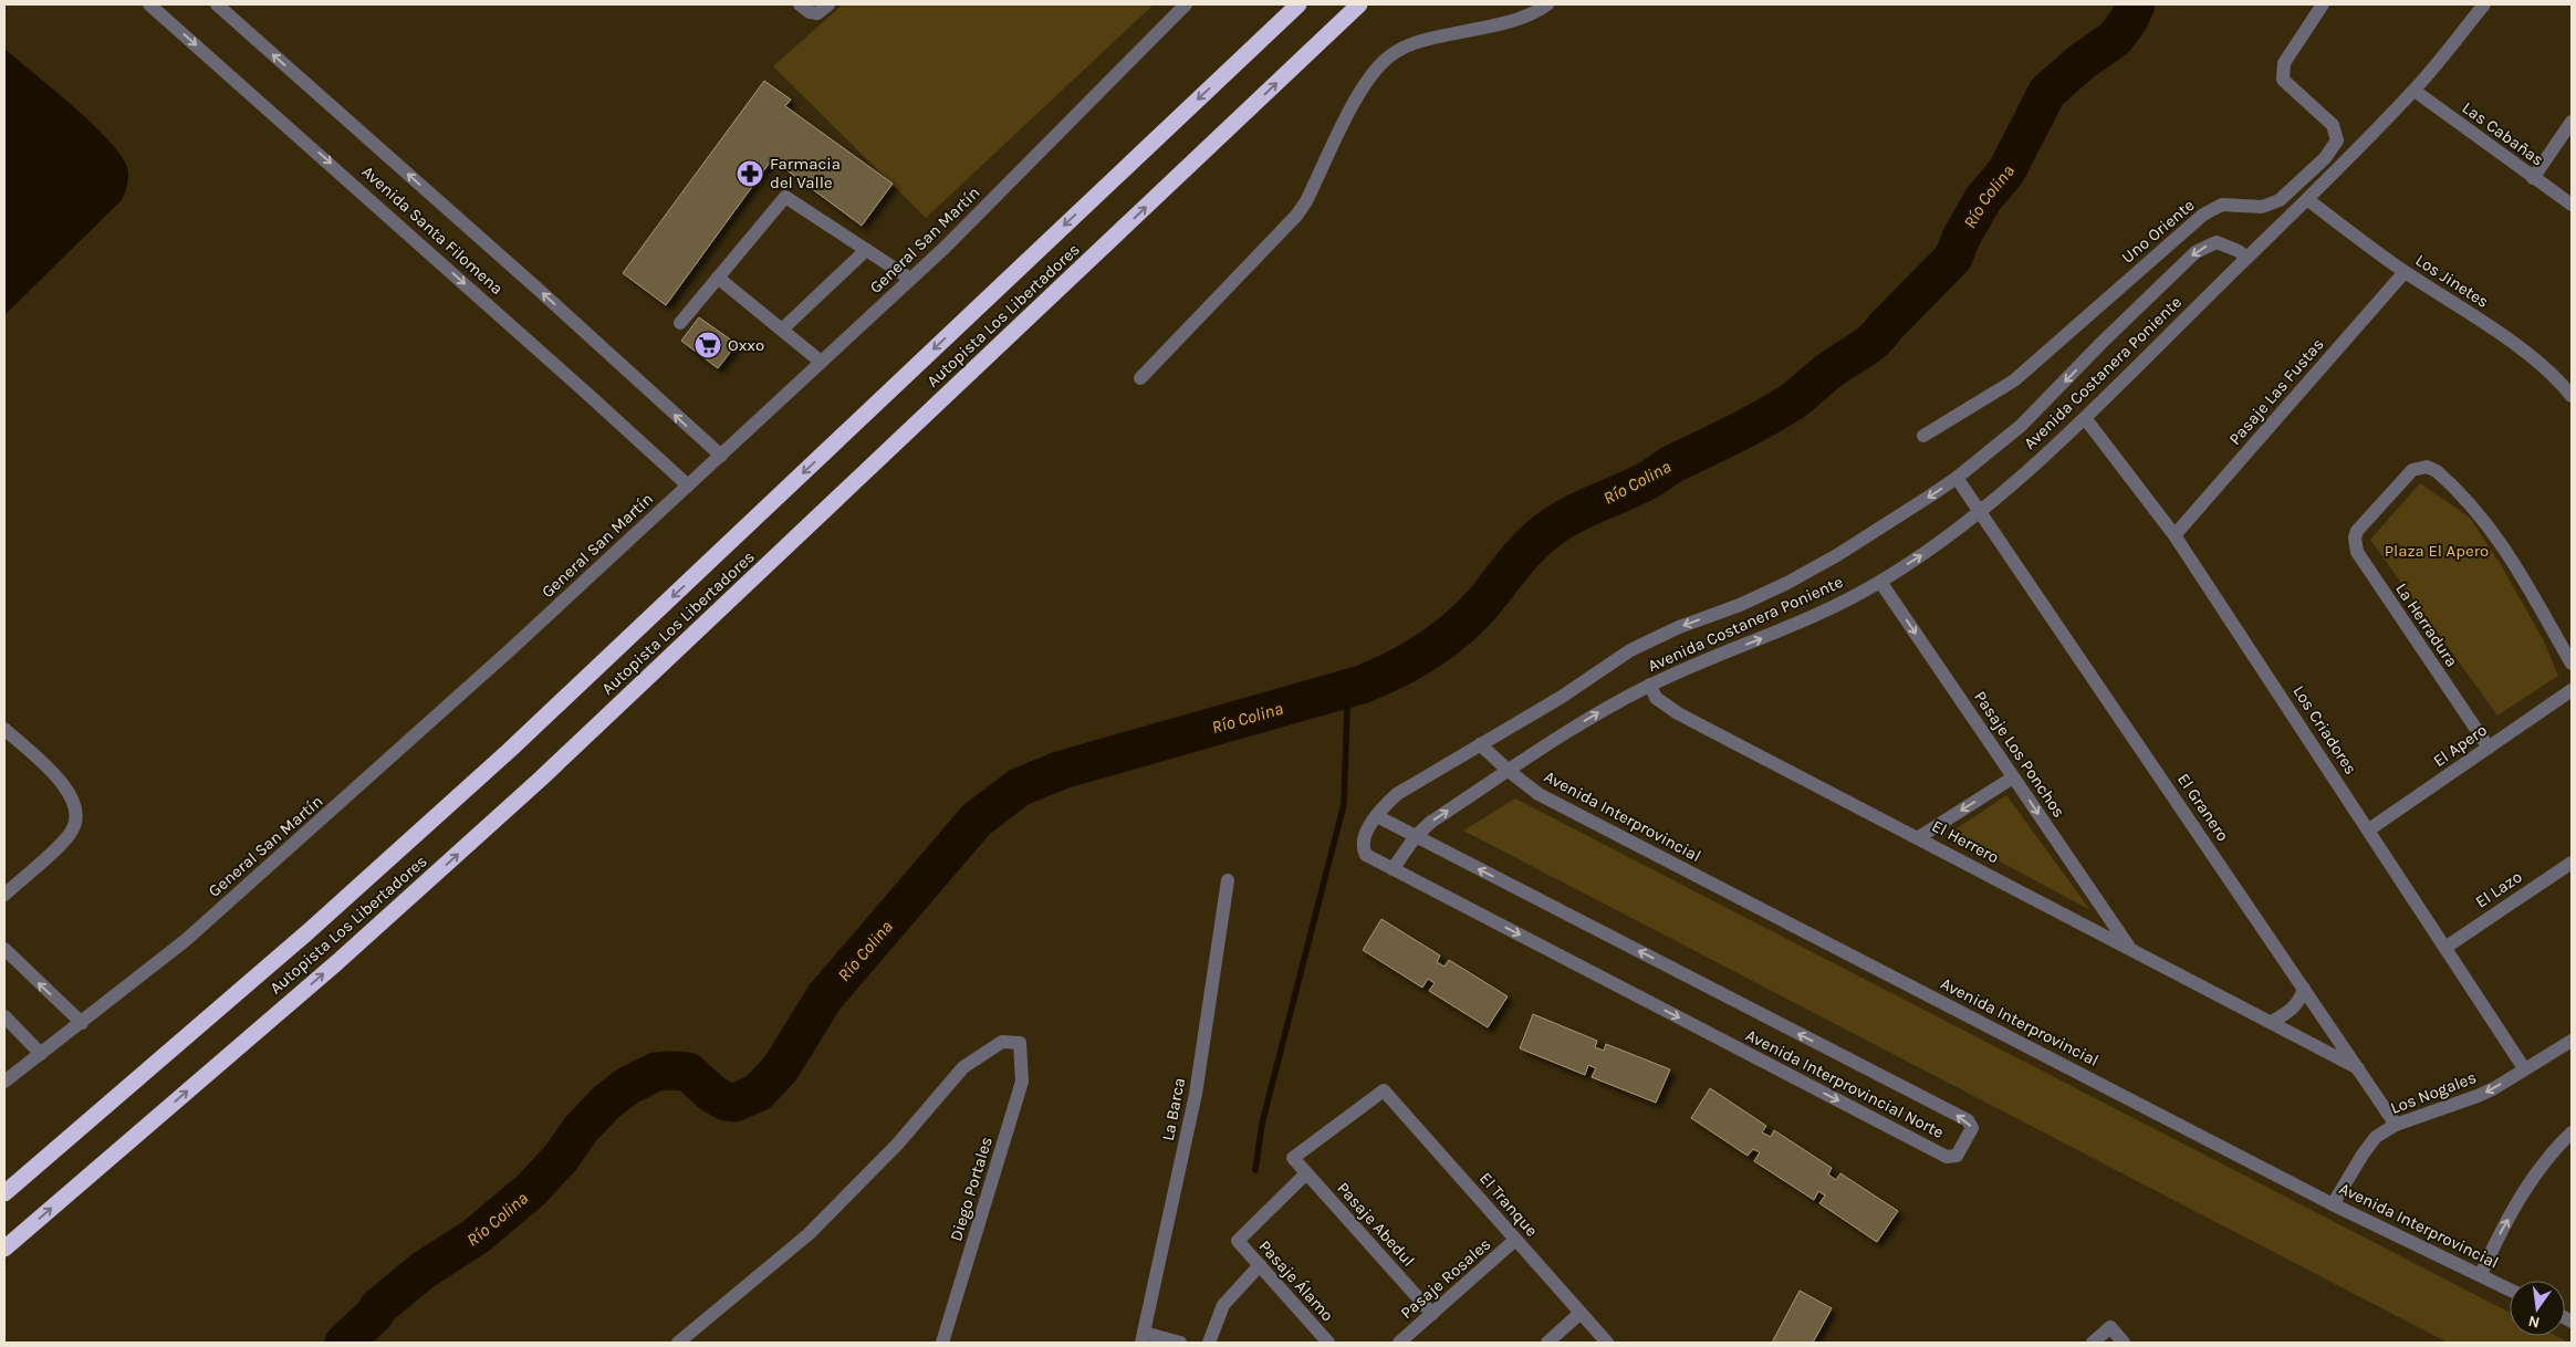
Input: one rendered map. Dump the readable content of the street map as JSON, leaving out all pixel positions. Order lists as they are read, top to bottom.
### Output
{
  "streets": {
    "highway": ["Autopista Los Libertadores"],
    "street": [
      "Las Cabañas",
      "Avenida Santa Filomena",
      "Uno Oriente",
      "General San Martín",
      "Los Jinetes",
      "Avenida Costanera Poniente",
      "Pasaje Las Fustas",
      "La Herradura",
      "Los Criadores",
      "El Apero",
      "Pasaje Los Ponchos",
      "El Granero",
      "Avenida Interprovincial",
      "El Herrero",
      "El Lazo",
      "Avenida Interprovincial Norte",
      "Los Nogales",
      "La Barca",
      "Diego Portales",
      "El Tranque",
      "Pasaje Abedul",
      "Pasaje Rosales",
      "Pasaje Álamo"
    ]
  },
  "crossings": [
    ["Las Cabañas", "Avenida Costanera Poniente"],
    ["Avenida Santa Filomena", "General San Martín"],
    ["Los Jinetes", "Avenida Costanera Poniente"],
    ["Los Jinetes", "Pasaje Las Fustas"],
    ["Avenida Costanera Poniente", "Los Criadores"],
    ["Avenida Costanera Poniente", "Pasaje Los Ponchos"],
    ["Avenida Costanera Poniente", "El Granero"],
    ["Avenida Costanera Poniente", "Avenida Interprovincial"],
    ["Avenida Costanera Poniente", "El Herrero"],
    ["Avenida Costanera Poniente", "Avenida Interprovincial Norte"],
    ["Pasaje Las Fustas", "Los Criadores"],
    ["La Herradura", "El Apero"],
    ["Los Criadores", "El Apero"],
    ["Los Criadores", "El Lazo"],
    ["Los Criadores", "Los Nogales"],
    ["Pasaje Los Ponchos", "El Herrero"],
    ["El Granero", "El Herrero"],
    ["El Granero", "Los Nogales"],
    ["Avenida Interprovincial", "Los Nogales"],
    ["El Tranque", "Pasaje Abedul"],
    ["El Tranque", "Pasaje Rosales"],
    ["Pasaje Abedul", "Pasaje Rosales"],
    ["Pasaje Abedul", "Pasaje Álamo"]
  ],
  "one_way": ["Pasaje Los Ponchos", "Los Nogales"],
  "water": ["Río Colina"],
  "parks": ["Plaza El Apero"],
  "places": {
    "pharmacy": ["Farmacia del Valle"],
    "supermarket": ["Oxxo"]
  },
  "north": "bottom"
}
